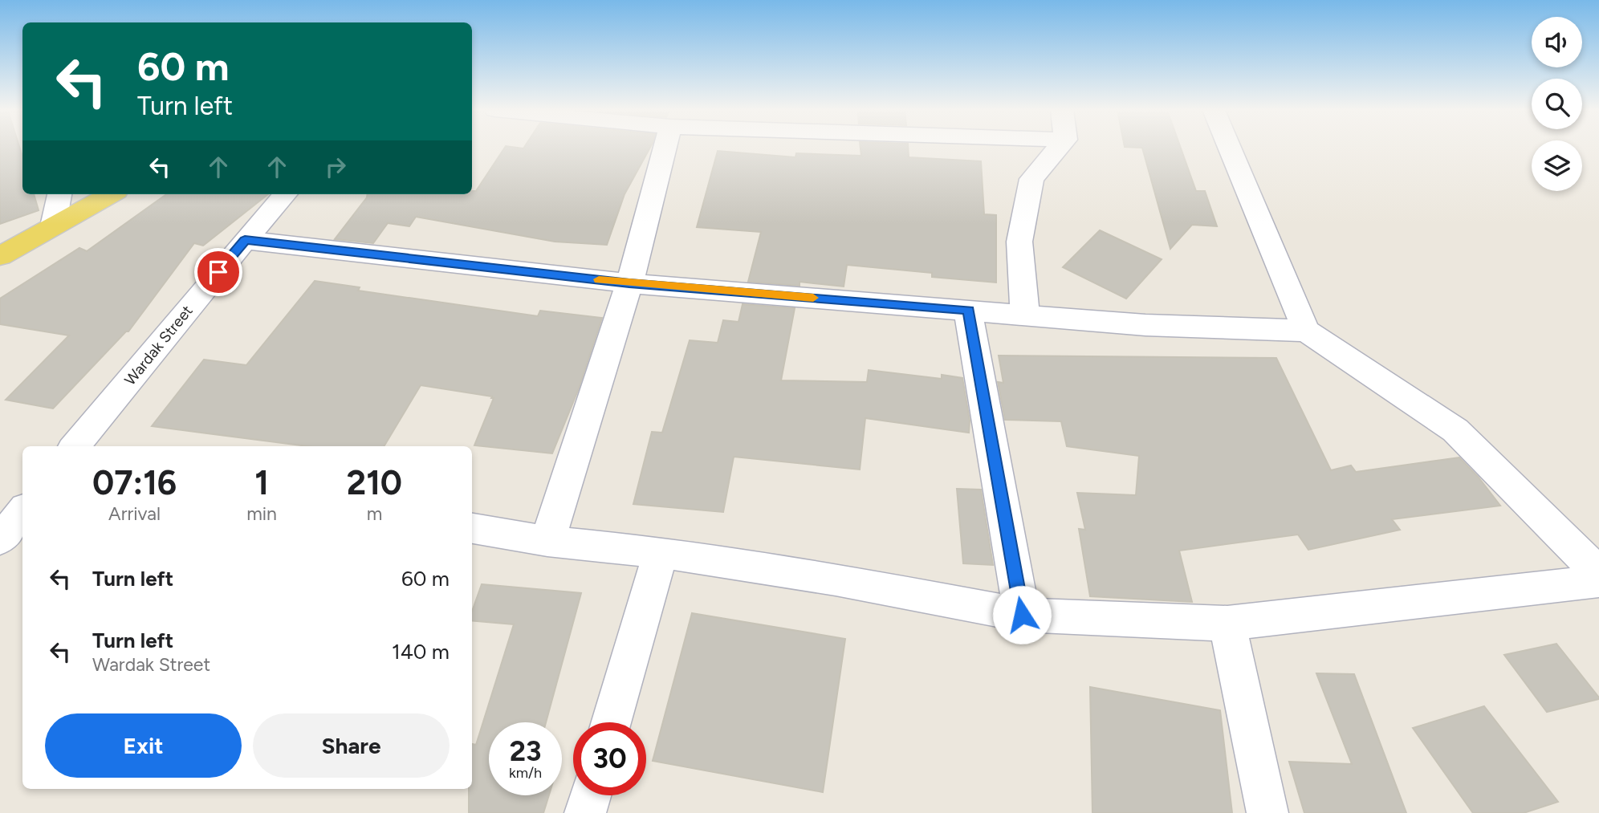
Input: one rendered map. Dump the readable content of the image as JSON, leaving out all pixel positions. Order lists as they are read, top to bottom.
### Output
{
  "streets": {
    "street": ["Wardak Street"]
  },
  "page": {
    "turn": ["60 m", "Turn left"],
    "eta": [
      "07:16",
      "Arrival",
      "1",
      "min",
      "210",
      "m"
    ],
    "list": [
      {
        "name": "Turn left",
        "value": "60 m"
      },
      {
        "name": "Turn left",
        "note": "Wardak Street",
        "value": "140 m"
      }
    ],
    "buttons": ["Exit", "Share"],
    "speed": "23 km/h",
    "limit": "30"
  }
}
